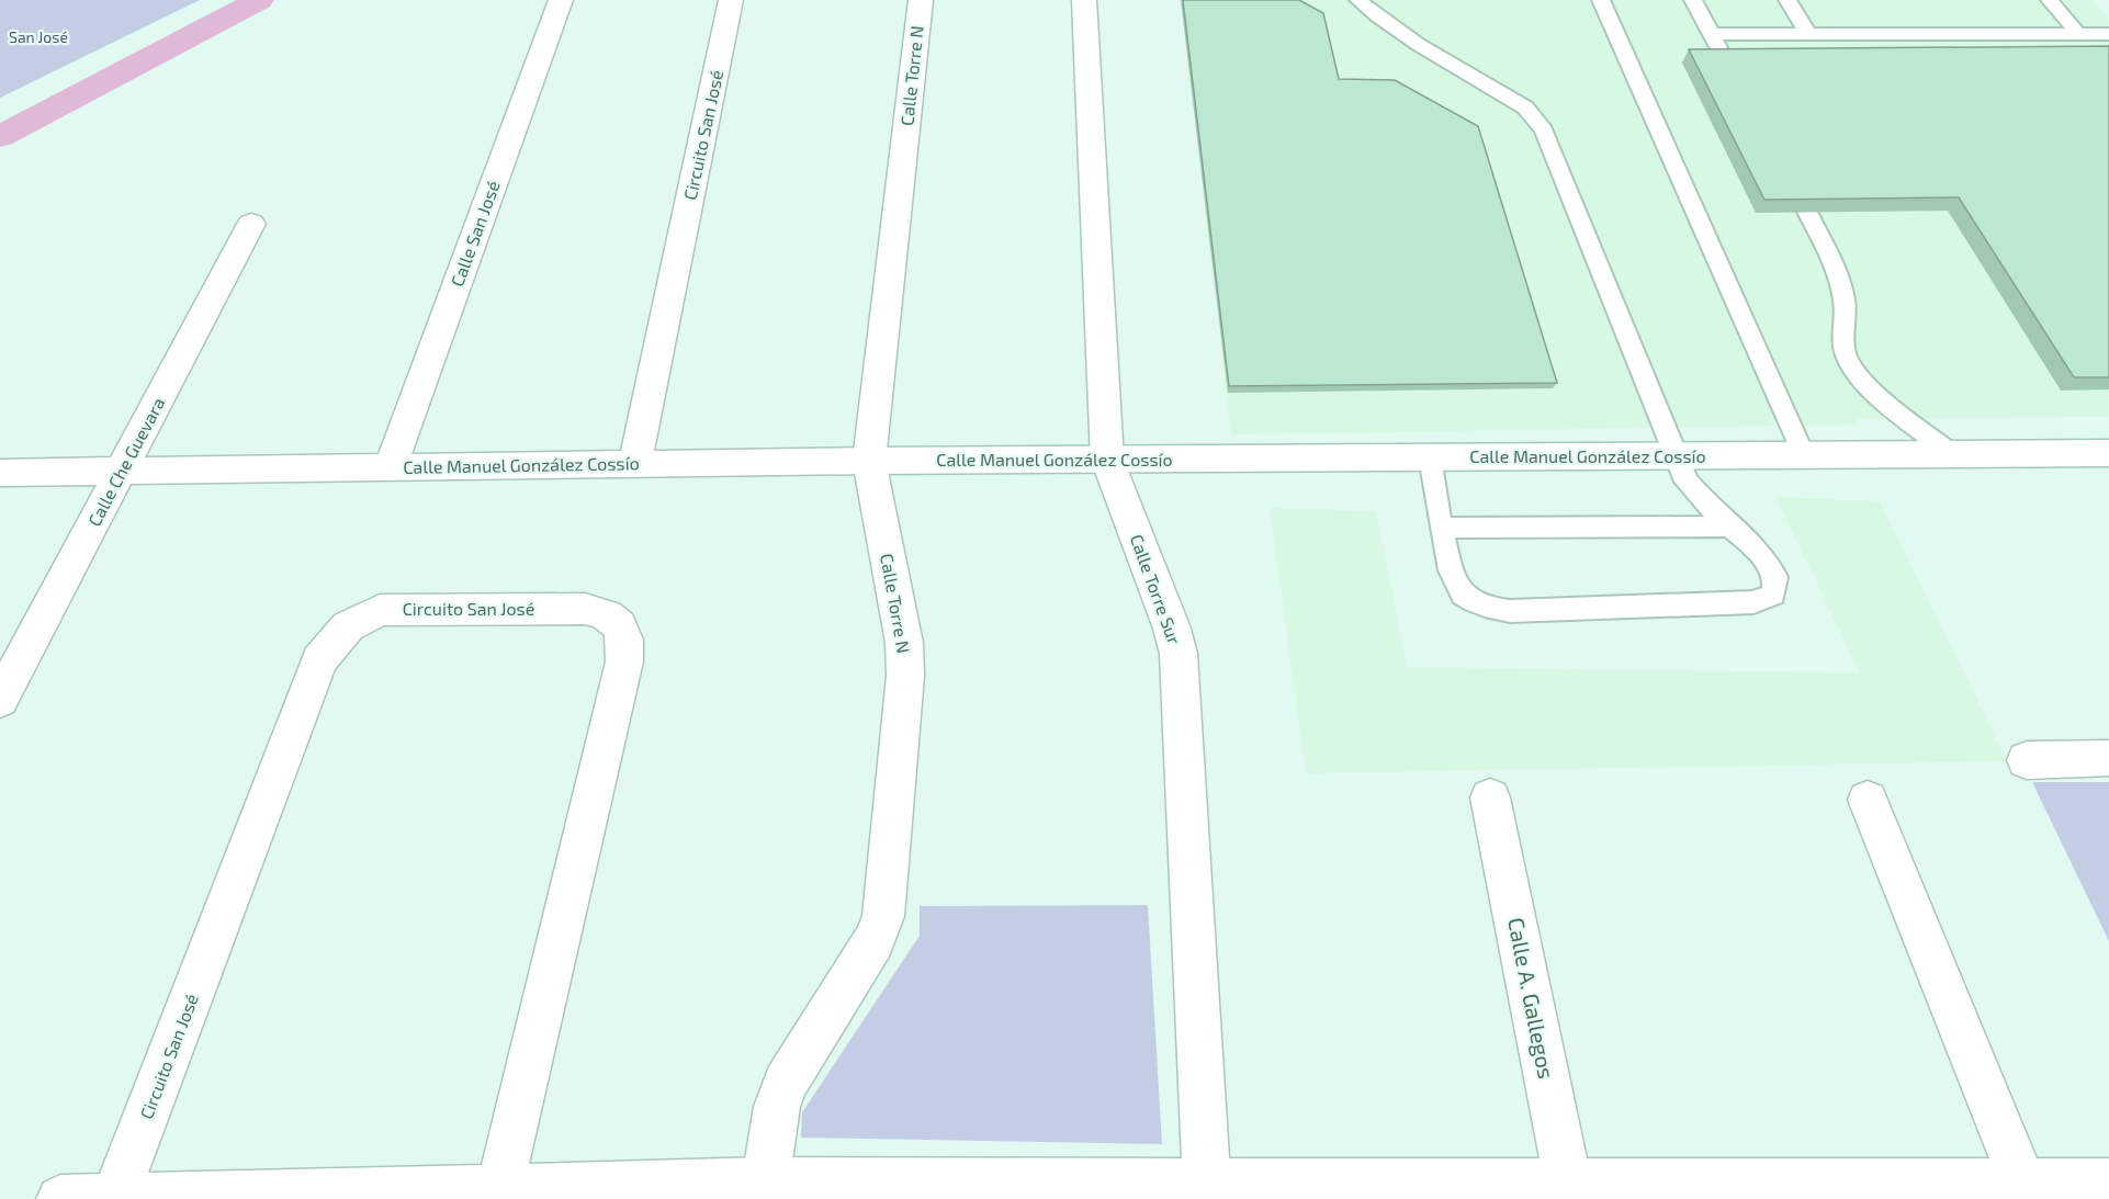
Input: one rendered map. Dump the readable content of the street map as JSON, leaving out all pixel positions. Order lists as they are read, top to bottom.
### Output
{
  "streets": {
    "street": [
      "Calle Torre N",
      "Circuito San José",
      "Calle San José",
      "Calle Manuel González Cossío",
      "Calle Che Guevara",
      "Calle Torre Sur",
      "Calle A. Gallegos"
    ]
  },
  "crossings": [
    ["Calle Torre N", "Calle Manuel González Cossío"],
    ["Circuito San José", "Calle Manuel González Cossío"],
    ["Calle San José", "Calle Manuel González Cossío"],
    ["Calle Manuel González Cossío", "Calle Che Guevara"],
    ["Calle Manuel González Cossío", "Calle Torre Sur"]
  ],
  "parks": ["San José"]
}
